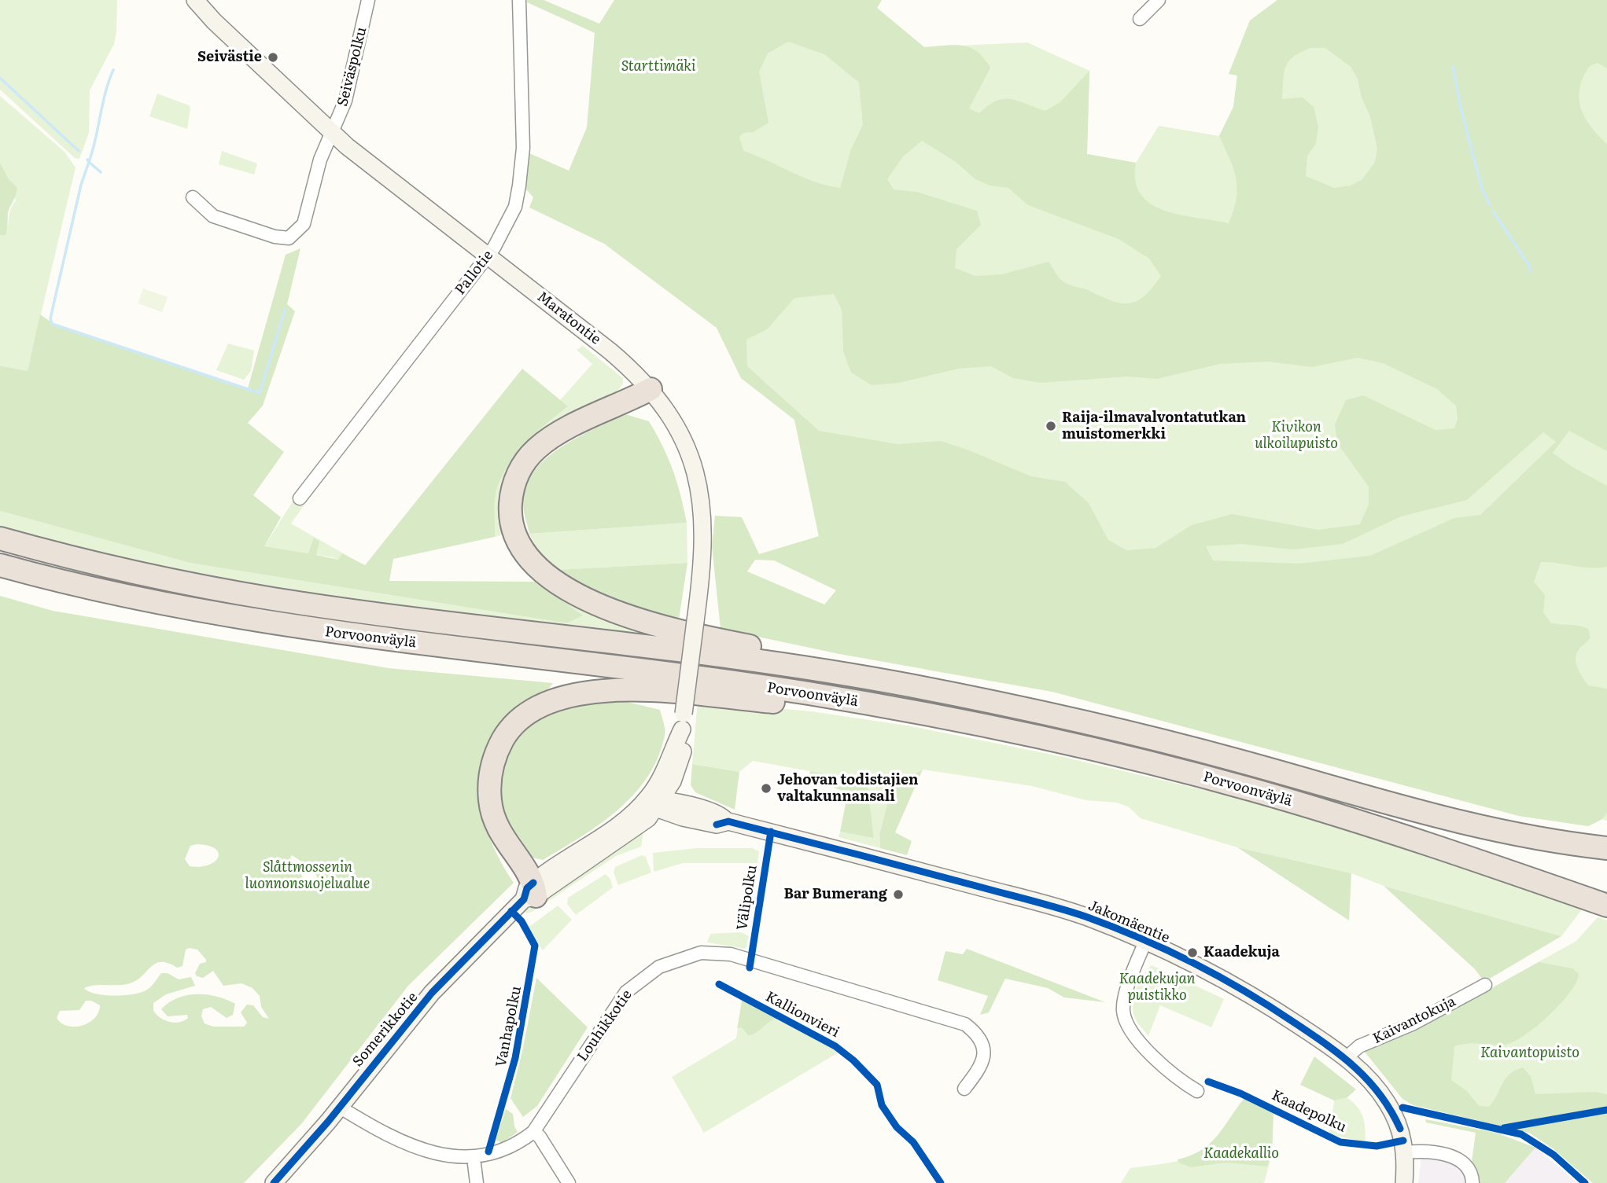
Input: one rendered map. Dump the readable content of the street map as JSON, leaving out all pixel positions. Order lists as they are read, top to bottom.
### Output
{
  "streets": {
    "highway": ["Porvoonväylä"],
    "main road": ["Maratontie", "Jakomäentie", "Somerikkotie"],
    "street": [
      "Seiväspolku",
      "Pallotie",
      "Kaivantokuja",
      "Louhikkotie"
    ],
    "cycle path": [
      "Välipolku",
      "Kallionvieri",
      "Vanhapolku",
      "Kaadepolku"
    ]
  },
  "crossings": [
    ["Seiväspolku", "Maratontie"],
    ["Pallotie", "Maratontie"],
    ["Maratontie", "Jakomäentie"],
    ["Maratontie", "Somerikkotie"],
    ["Jakomäentie", "Kaivantokuja"],
    ["Jakomäentie", "Somerikkotie"],
    ["Louhikkotie", "Somerikkotie"]
  ],
  "parks": [
    "Starttimäki",
    "Kivikon ulkoilupuisto",
    "Slåttmossenin luonnonsuojelualue",
    "Kaadekujan puistikko",
    "Kaivantopuisto",
    "Kaadekallio"
  ],
  "places": [
    "Seivästie",
    "Raija-ilmavalvontatutkan muistomerkki",
    "Jehovan todistajien valtakunnansali",
    "Bar Bumerang",
    "Kaadekuja"
  ]
}
